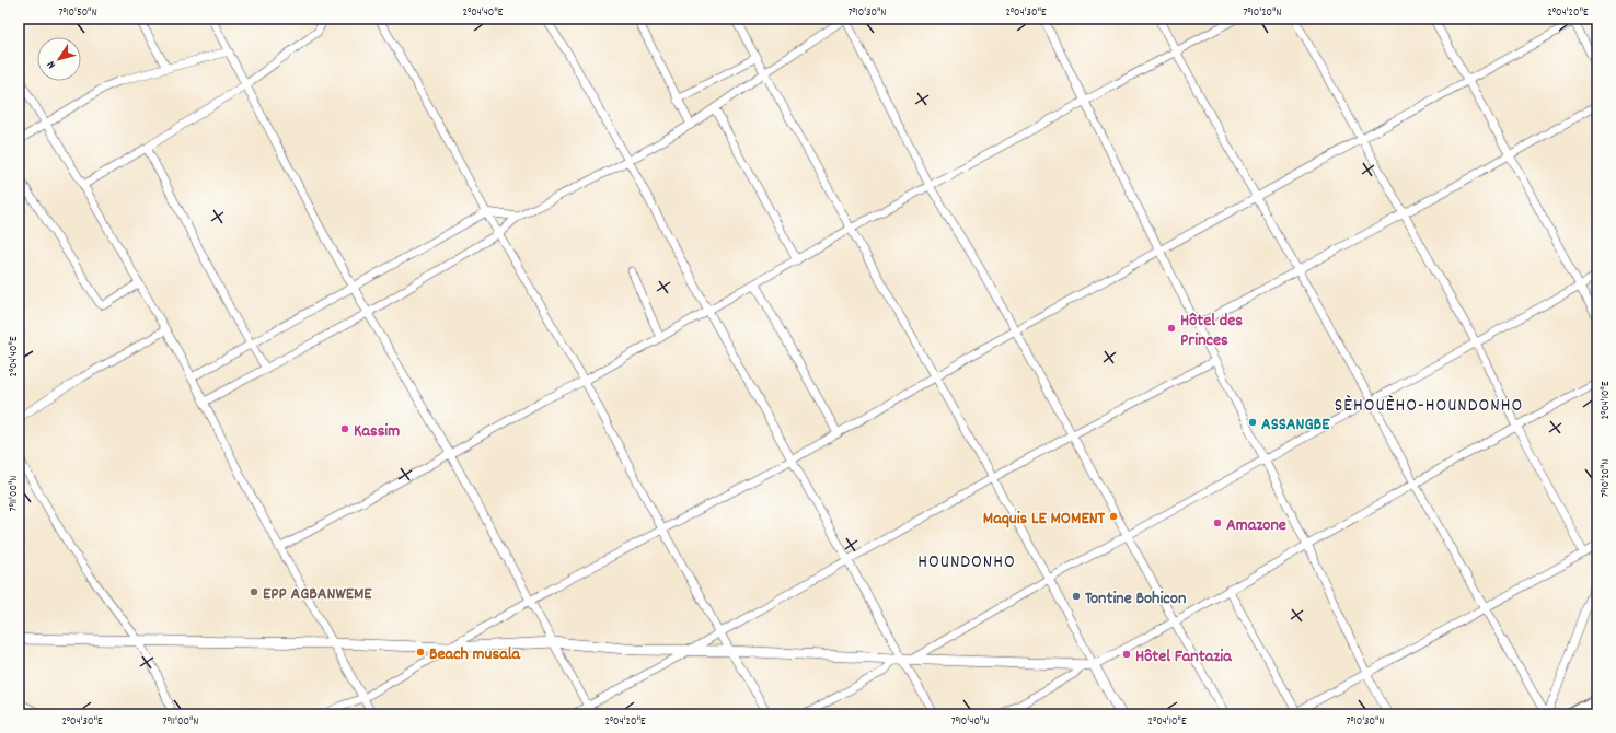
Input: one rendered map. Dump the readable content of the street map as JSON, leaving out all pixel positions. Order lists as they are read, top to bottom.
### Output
{
  "districts": ["SÈHOUÈHO-HOUNDONHO", "HOUNDONHO"],
  "places": [
    "Hôtel des Princes",
    "ASSANGBE",
    "Kassim",
    "Maquis LE MOMENT",
    "Amazone",
    "EPP AGBANWEME",
    "Tontine Bohicon",
    "Beach musala",
    "Hôtel Fantazia"
  ],
  "north": "bottom left",
  "coordinates": [
    "7°10'50\"N",
    "2°04'40\"E",
    "7°10'30\"N",
    "2°04'30\"E",
    "7°10'20\"N",
    "2°04'20\"E",
    "2°04'10\"E",
    "7°11'00\"N",
    "7°10'40\"N"
  ]
}
